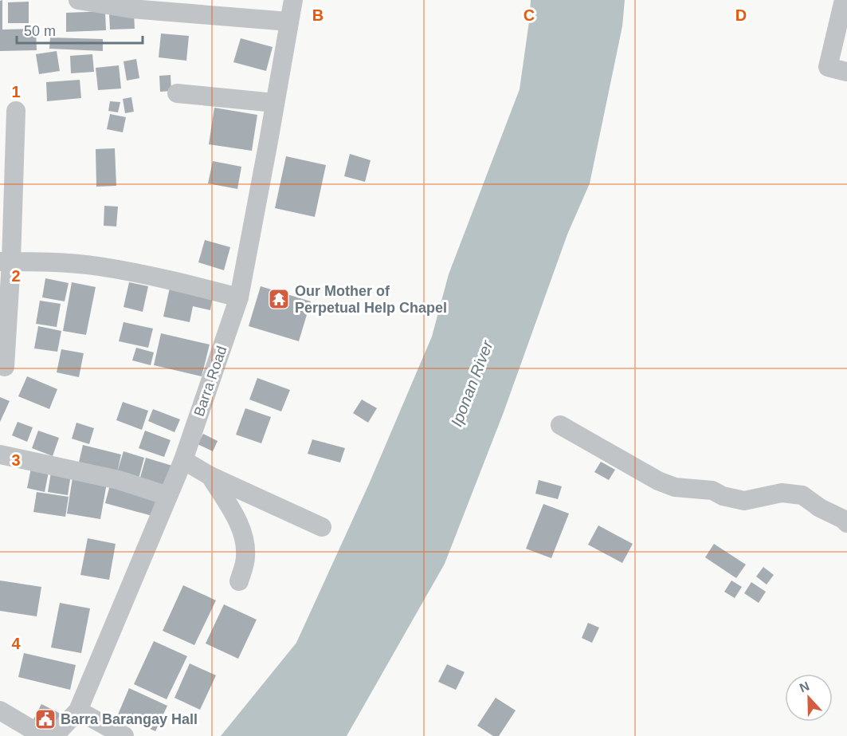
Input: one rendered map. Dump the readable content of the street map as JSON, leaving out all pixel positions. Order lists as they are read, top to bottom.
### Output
{
  "streets": {
    "street": ["Barra Road"]
  },
  "water": ["Iponan River"],
  "places": {
    "temple": ["Our Mother of Perpetual Help Chapel"],
    "public building": ["Barra Barangay Hall"]
  },
  "scale_bar": "50 m",
  "north": "top",
  "grid": {
    "columns": ["B", "C", "D"],
    "rows": [
      "1",
      "2",
      "3",
      "4"
    ]
  }
}
